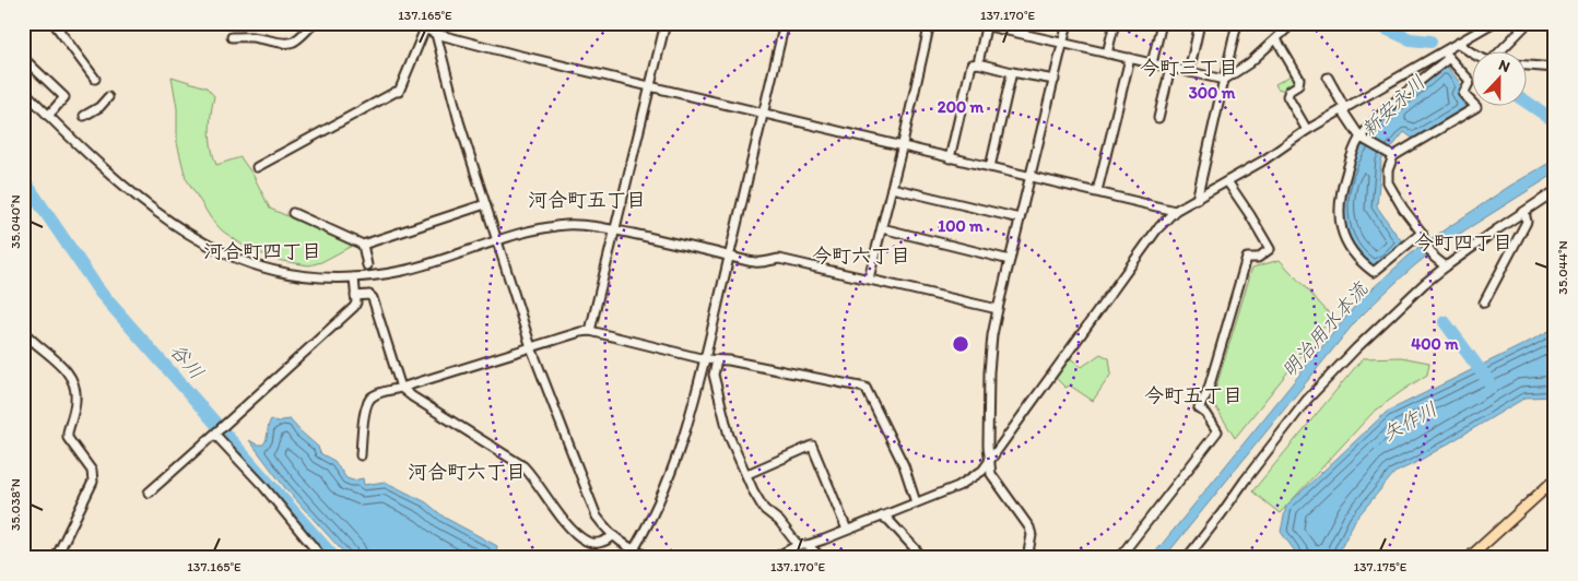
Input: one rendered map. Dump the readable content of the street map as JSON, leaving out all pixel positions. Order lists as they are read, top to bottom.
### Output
{
  "districts": [
    "今町三丁目",
    "河合町五丁目",
    "今町四丁目",
    "河合町四丁目",
    "今町六丁目",
    "今町五丁目",
    "河合町六丁目"
  ],
  "water": [
    "新安永川",
    "明治用水本流",
    "谷川",
    "矢作川"
  ],
  "north": "top",
  "coordinates": [
    "137.165°E",
    "137.170°E",
    "35.040°N",
    "35.044°N",
    "35.038°N",
    "137.175°E"
  ],
  "rings": [
    "300 m",
    "200 m",
    "100 m",
    "400 m"
  ]
}
